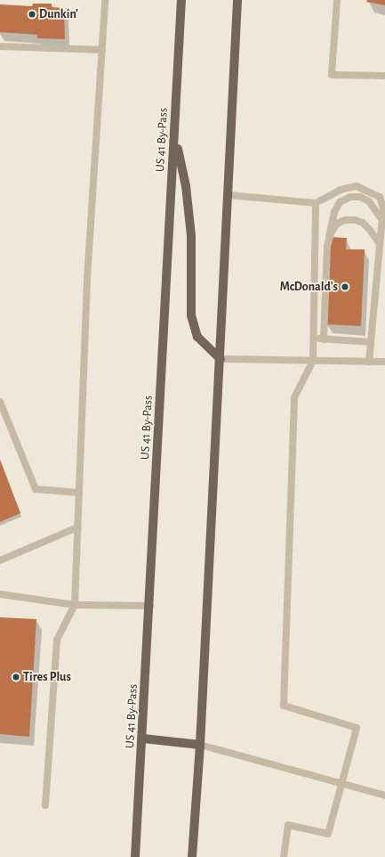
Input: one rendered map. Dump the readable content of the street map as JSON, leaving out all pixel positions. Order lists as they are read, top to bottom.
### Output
{
  "streets": {
    "main road": ["US 41 By-Pass"]
  },
  "places": ["Dunkin'", "McDonald's", "Tires Plus"]
}
